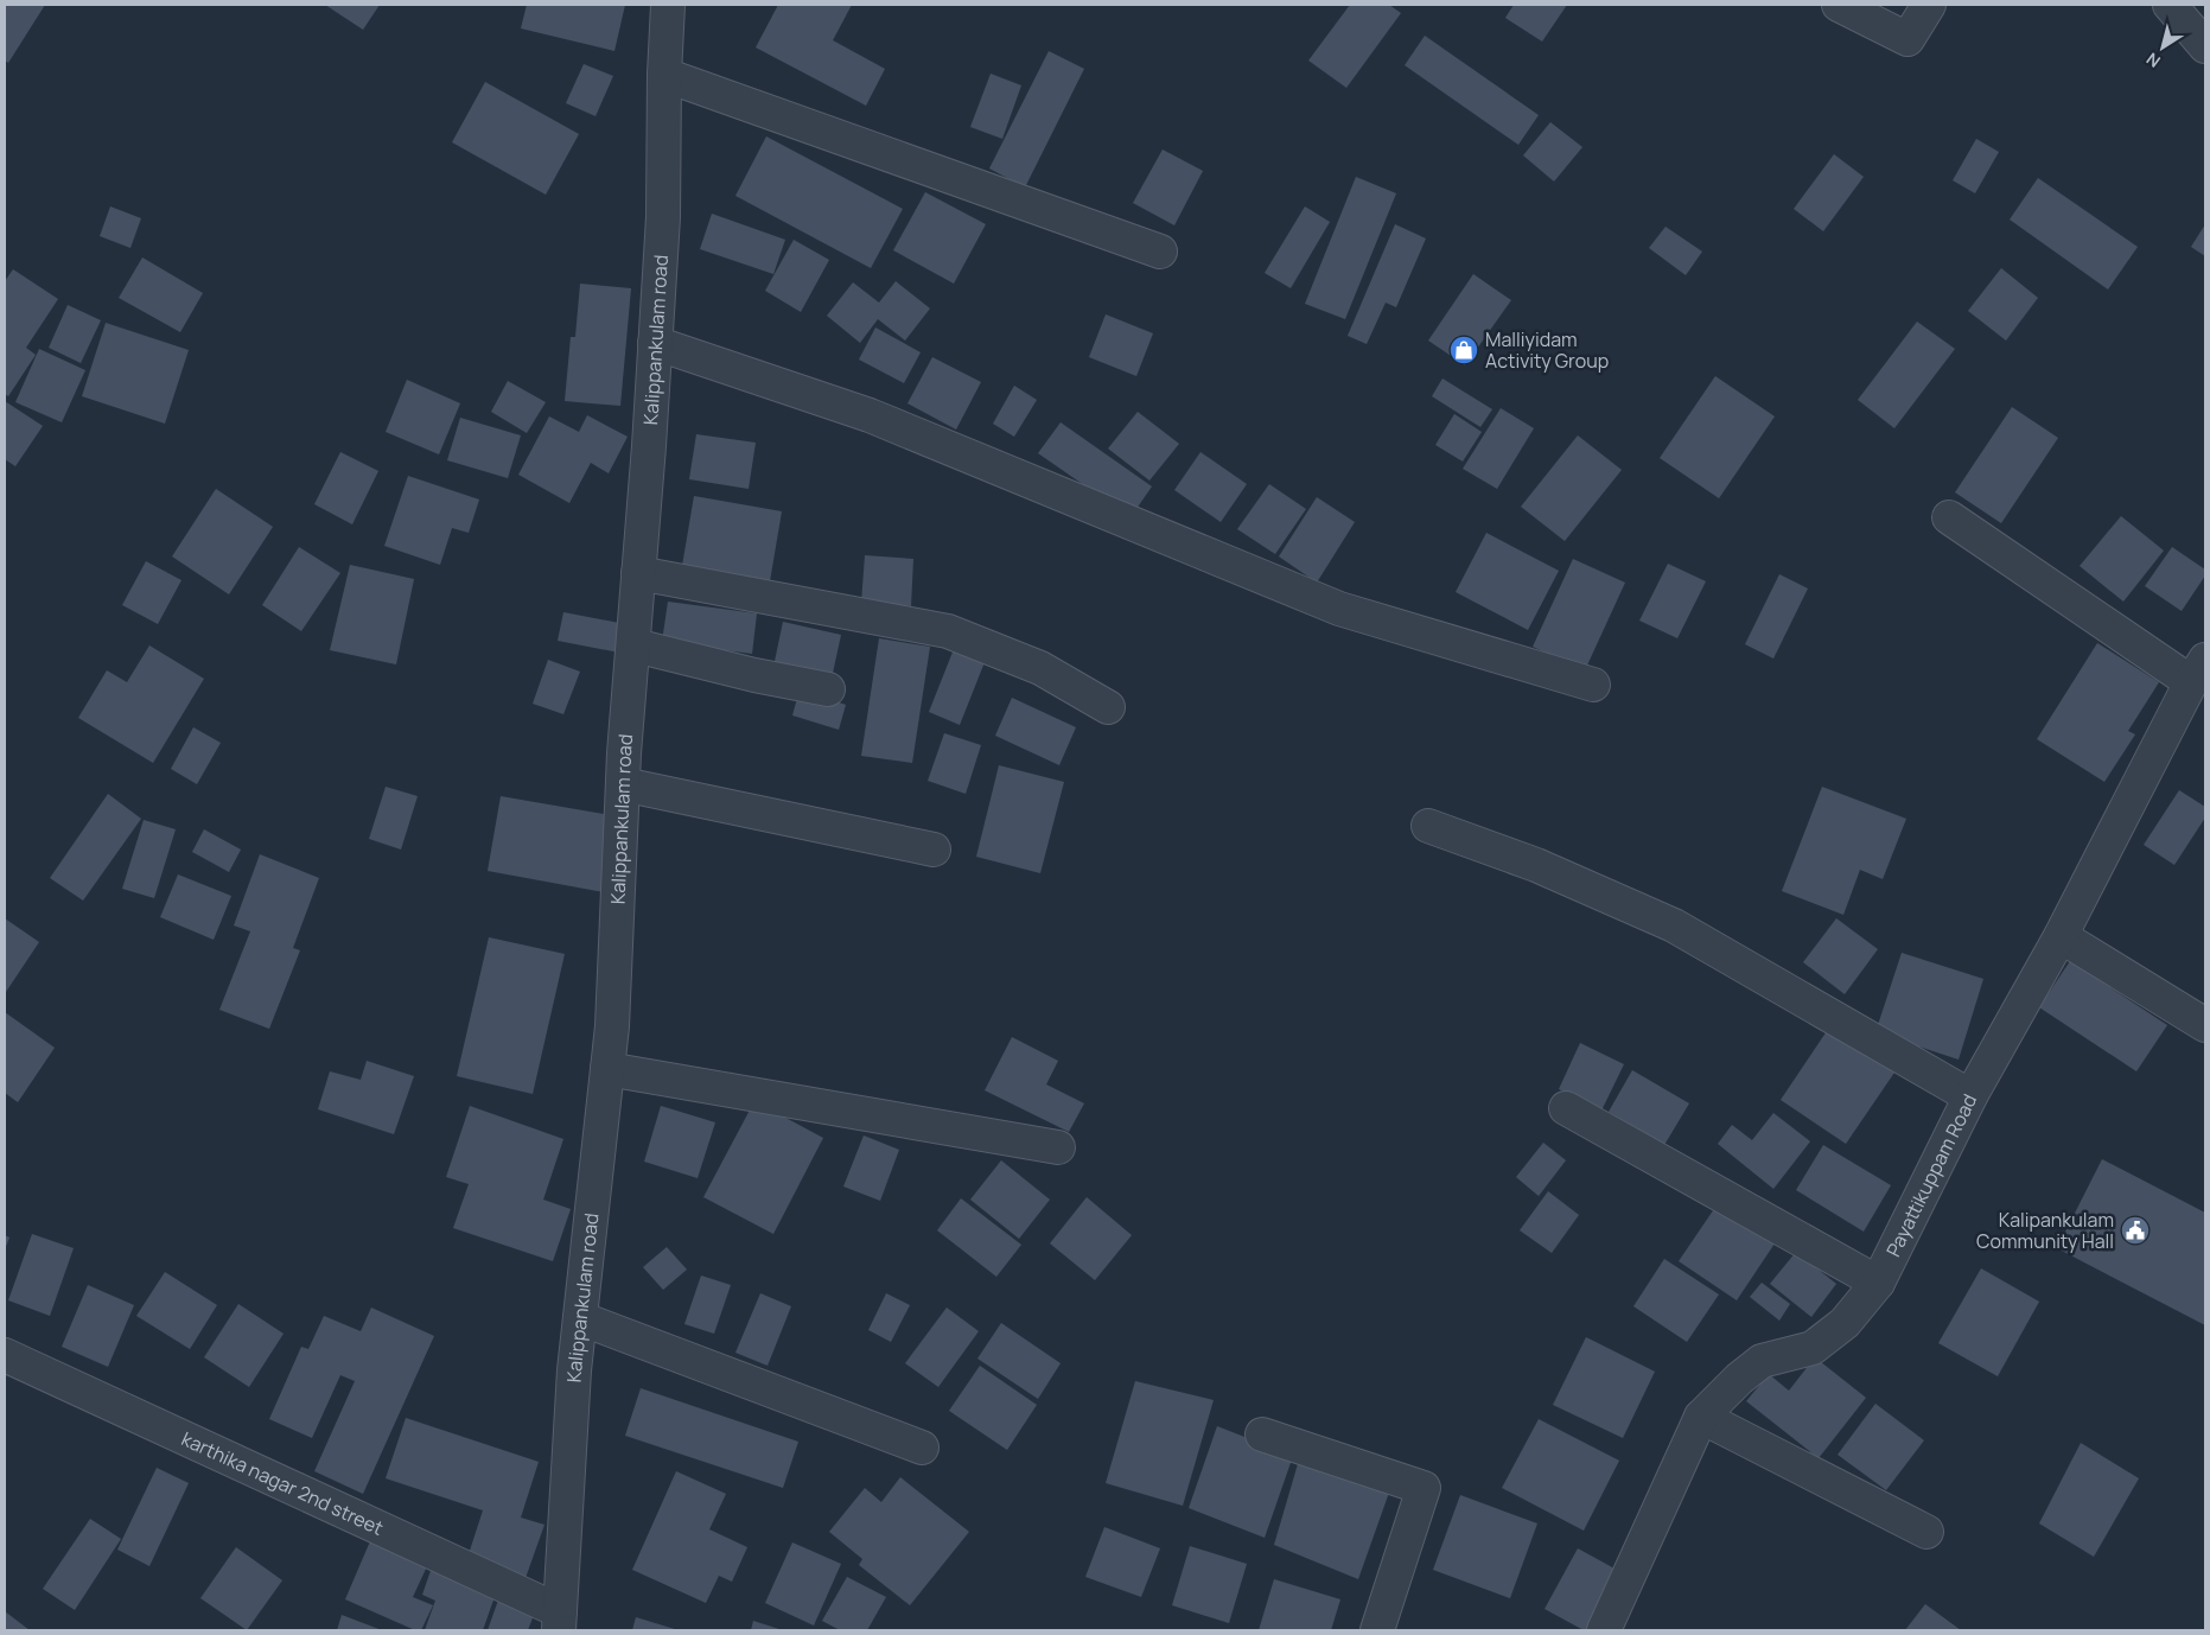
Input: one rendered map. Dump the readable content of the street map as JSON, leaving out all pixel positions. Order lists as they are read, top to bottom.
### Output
{
  "streets": {
    "street": ["Kalippankulam road", "Payattikuppam Road", "karthika nagar 2nd street"]
  },
  "crossings": [
    ["Kalippankulam road", "karthika nagar 2nd street"]
  ],
  "places": {
    "shop": ["Malliyidam Activity Group"],
    "public building": ["Kalipankulam Community Hall"]
  },
  "north": "bottom left"
}
